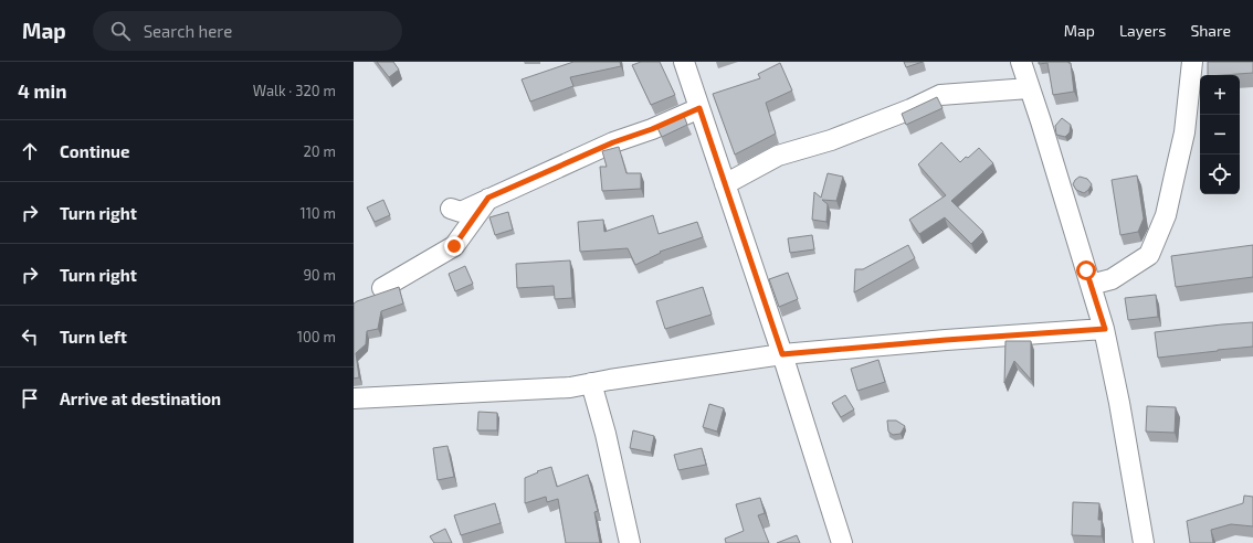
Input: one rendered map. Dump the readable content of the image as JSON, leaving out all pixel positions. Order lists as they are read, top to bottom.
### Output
{
  "page": {
    "header": "Map",
    "search": "Search here",
    "nav": ["Map", "Layers", "Share"],
    "heading": ["4 min", "Walk · 320 m"],
    "map_buttons": ["+", "−"],
    "list": [
      ["Continue", "20 m"],
      ["Turn right", "110 m"],
      ["Turn right", "90 m"],
      ["Turn left", "100 m"],
      "Arrive at destination"
    ]
  }
}
